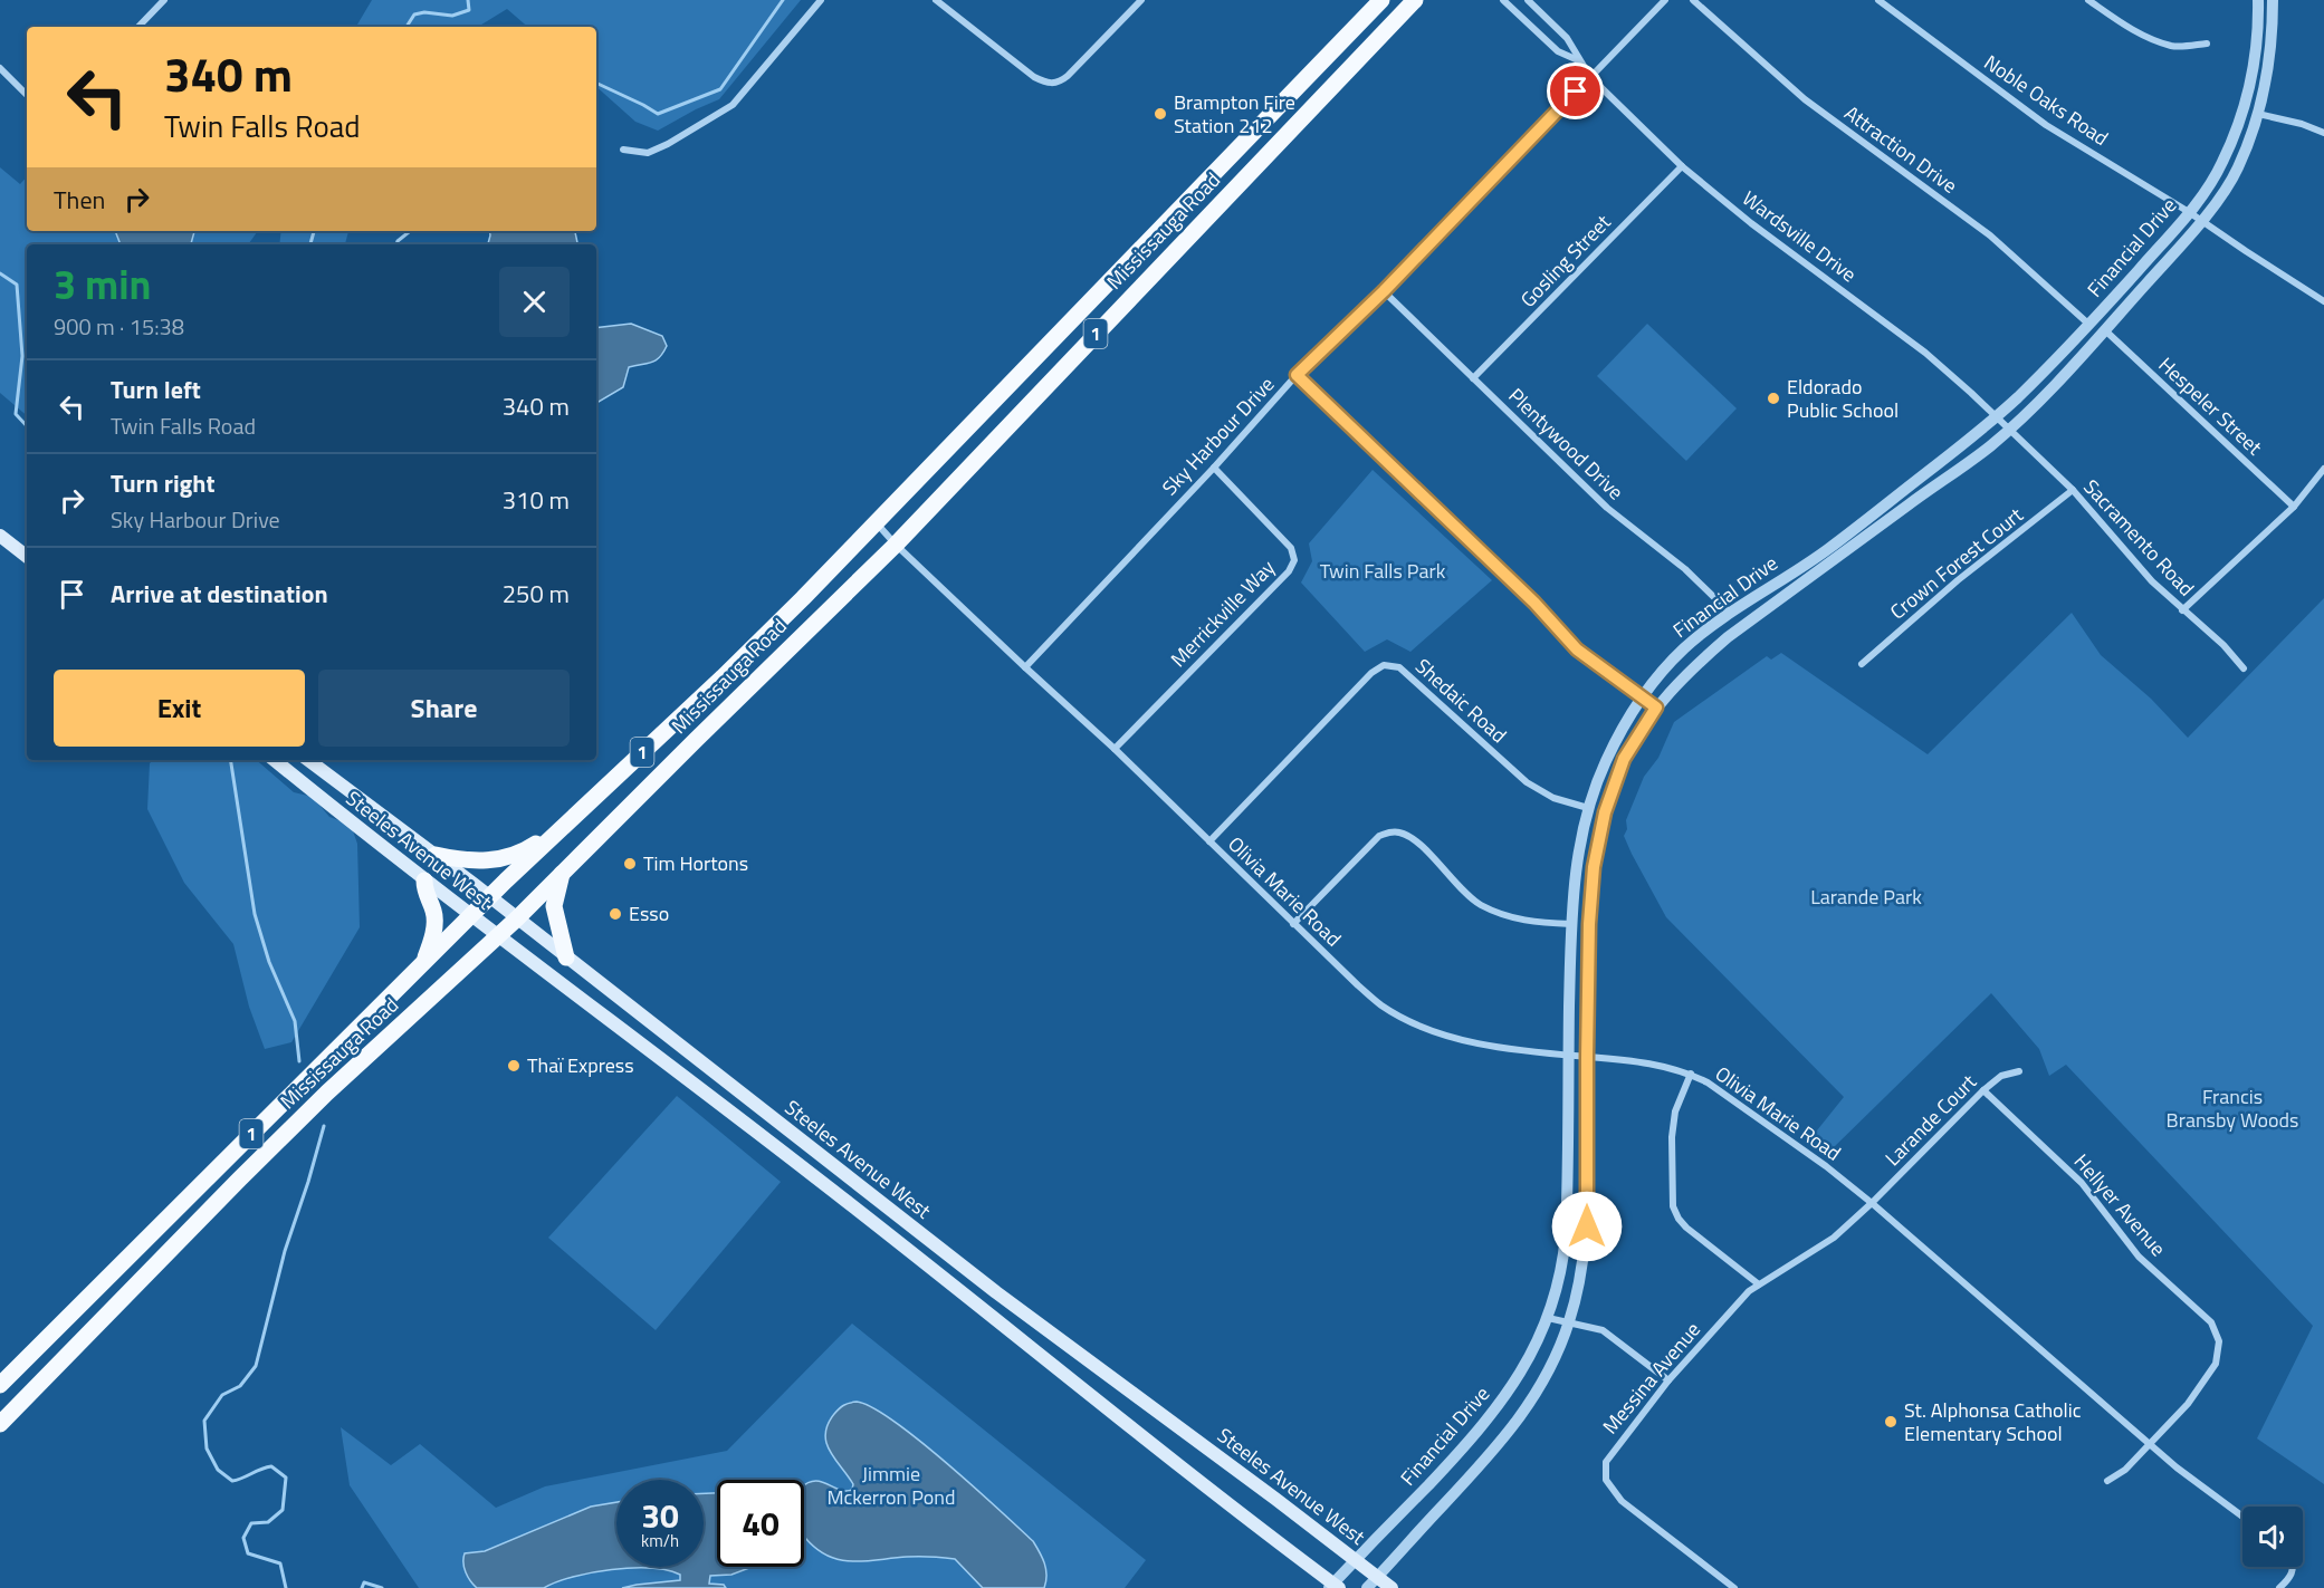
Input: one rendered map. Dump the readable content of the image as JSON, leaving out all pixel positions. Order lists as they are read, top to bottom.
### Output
{
  "streets": {
    "main road": ["Mississauga Road", "1", "Steeles Avenue West"],
    "street": [
      "Noble Oaks Road",
      "Attraction Drive",
      "Wardsville Drive",
      "Financial Drive",
      "Gosling Street",
      "Hespeler Street",
      "Sky Harbour Drive",
      "Plentywood Drive",
      "Sacramento Road",
      "Crown Forest Court",
      "Merrickville Way",
      "Shedaic Road",
      "Olivia Marie Road",
      "Larande Court",
      "Hellyer Avenue",
      "Messina Avenue"
    ]
  },
  "crossings": [
    ["Noble Oaks Road", "Financial Drive"],
    ["Attraction Drive", "Financial Drive"],
    ["Mississauga Road", "Steeles Avenue West"],
    ["Mississauga Road", "Olivia Marie Road"],
    ["Wardsville Drive", "Financial Drive"],
    ["Wardsville Drive", "Gosling Street"],
    ["Wardsville Drive", "Sky Harbour Drive"],
    ["Wardsville Drive", "Sacramento Road"],
    ["Financial Drive", "Hespeler Street"],
    ["Financial Drive", "Plentywood Drive"],
    ["Financial Drive", "Sacramento Road"],
    ["Financial Drive", "Shedaic Road"],
    ["Financial Drive", "Steeles Avenue West"],
    ["Financial Drive", "Olivia Marie Road"],
    ["Gosling Street", "Plentywood Drive"],
    ["Sky Harbour Drive", "Plentywood Drive"],
    ["Sky Harbour Drive", "Merrickville Way"],
    ["Sky Harbour Drive", "Olivia Marie Road"],
    ["Sacramento Road", "Crown Forest Court"],
    ["Merrickville Way", "Olivia Marie Road"],
    ["Shedaic Road", "Olivia Marie Road"],
    ["Olivia Marie Road", "Larande Court"],
    ["Olivia Marie Road", "Hellyer Avenue"],
    ["Olivia Marie Road", "Messina Avenue"],
    ["Larande Court", "Hellyer Avenue"],
    ["Larande Court", "Messina Avenue"]
  ],
  "parks": [
    "Twin Falls Park",
    "Larande Park",
    "Francis Bransby Woods",
    "Jimmie Mckerron Pond"
  ],
  "places": [
    "Brampton Fire Station 212",
    "Eldorado Public School",
    "Tim Hortons",
    "Esso",
    "Thaï Express",
    "St. Alphonsa Catholic Elementary School"
  ],
  "page": {
    "turn": ["340 m", "Twin Falls Road"],
    "then": "Then",
    "heading": ["3 min", "900 m · 15:38"],
    "list": [
      {
        "name": "Turn left",
        "note": "Twin Falls Road",
        "value": "340 m"
      },
      {
        "name": "Turn right",
        "note": "Sky Harbour Drive",
        "value": "310 m"
      },
      {
        "name": "Arrive at destination",
        "value": "250 m"
      }
    ],
    "buttons": ["Exit", "Share"],
    "speed": "30 km/h",
    "limit": "40"
  }
}
